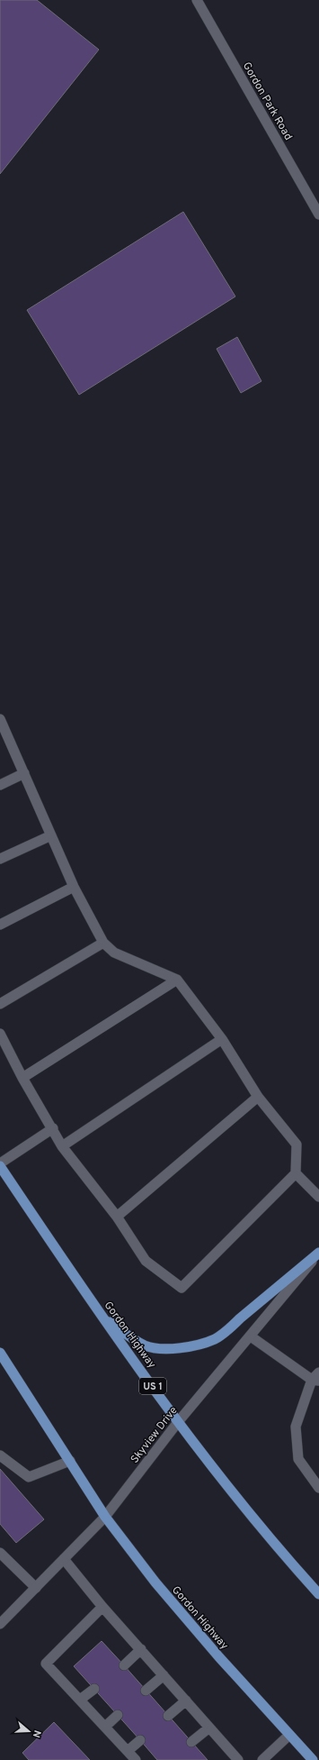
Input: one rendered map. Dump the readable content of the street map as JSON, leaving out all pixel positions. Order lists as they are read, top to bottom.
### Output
{
  "streets": {
    "highway": ["Gordon Highway", "US 1"],
    "street": ["Gordon Park Road", "Skyview Drive"]
  },
  "crossings": [
    ["Gordon Highway", "Skyview Drive"]
  ],
  "north": "right"
}
